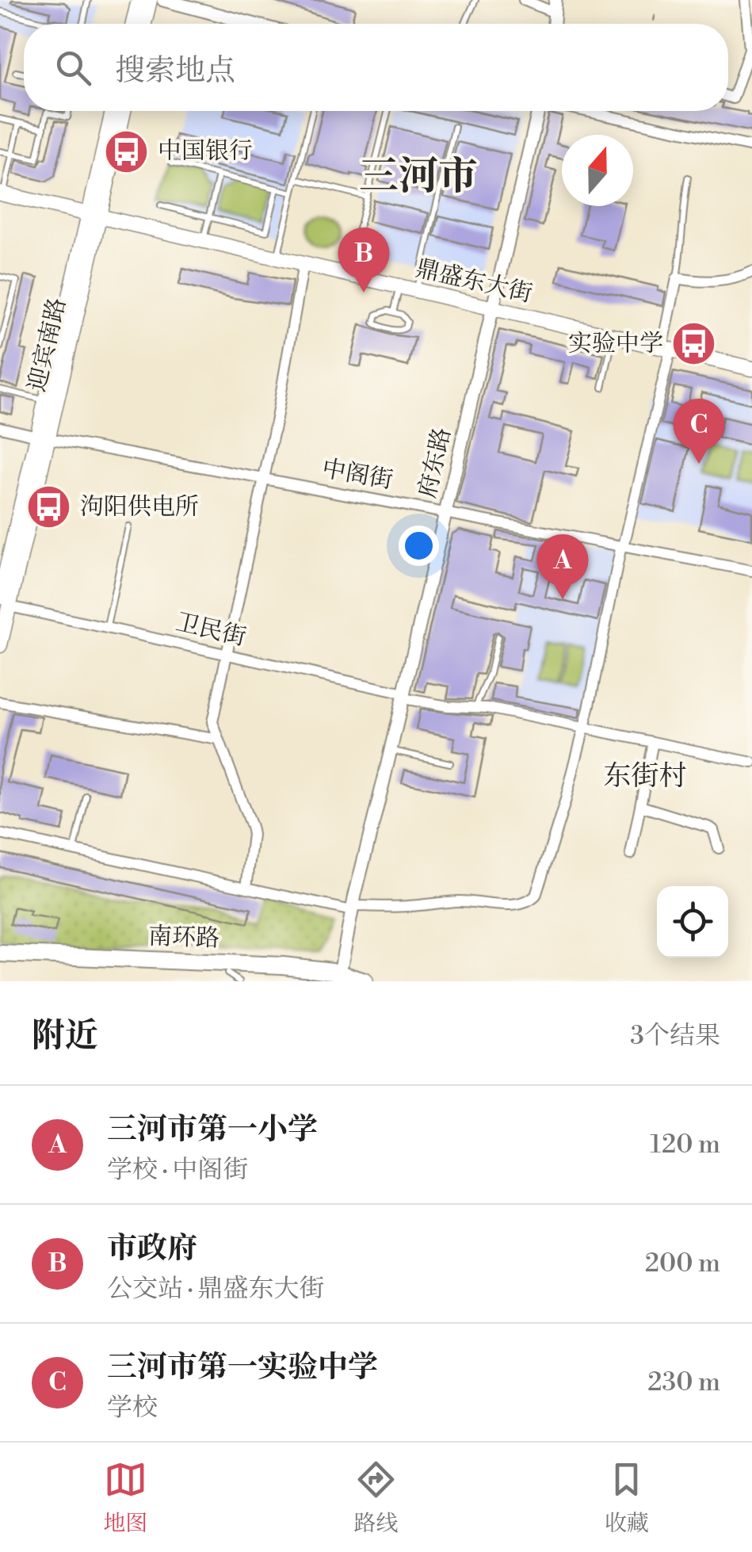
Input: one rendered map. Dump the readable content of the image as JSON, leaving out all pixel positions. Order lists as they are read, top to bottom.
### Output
{
  "streets": {
    "main road": ["鼎盛东大街", "迎宾南路", "南环路"],
    "street": ["府东路", "中阁街", "卫民街"]
  },
  "crossings": [
    ["鼎盛东大街", "迎宾南路"],
    ["鼎盛东大街", "府东路"],
    ["迎宾南路", "中阁街"],
    ["迎宾南路", "卫民街"],
    ["府东路", "中阁街"],
    ["府东路", "卫民街"],
    ["府东路", "南环路"]
  ],
  "districts": ["三河市", "东街村"],
  "places": {
    "bus stop": ["中国银行", "实验中学", "泃阳供电所"]
  },
  "north": "top",
  "page": {
    "search": "搜索地点",
    "pins": ["B", "C", "A"],
    "heading": ["附近", "3个结果"],
    "list": [
      {
        "mark": "A",
        "name": "三河市第一小学",
        "note": "学校 · 中阁街",
        "value": "120 m"
      },
      {
        "mark": "B",
        "name": "市政府",
        "note": "公交站 · 鼎盛东大街",
        "value": "200 m"
      },
      {
        "mark": "C",
        "name": "三河市第一实验中学",
        "note": "学校",
        "value": "230 m"
      }
    ],
    "nav": ["地图", "路线", "收藏"]
  }
}
